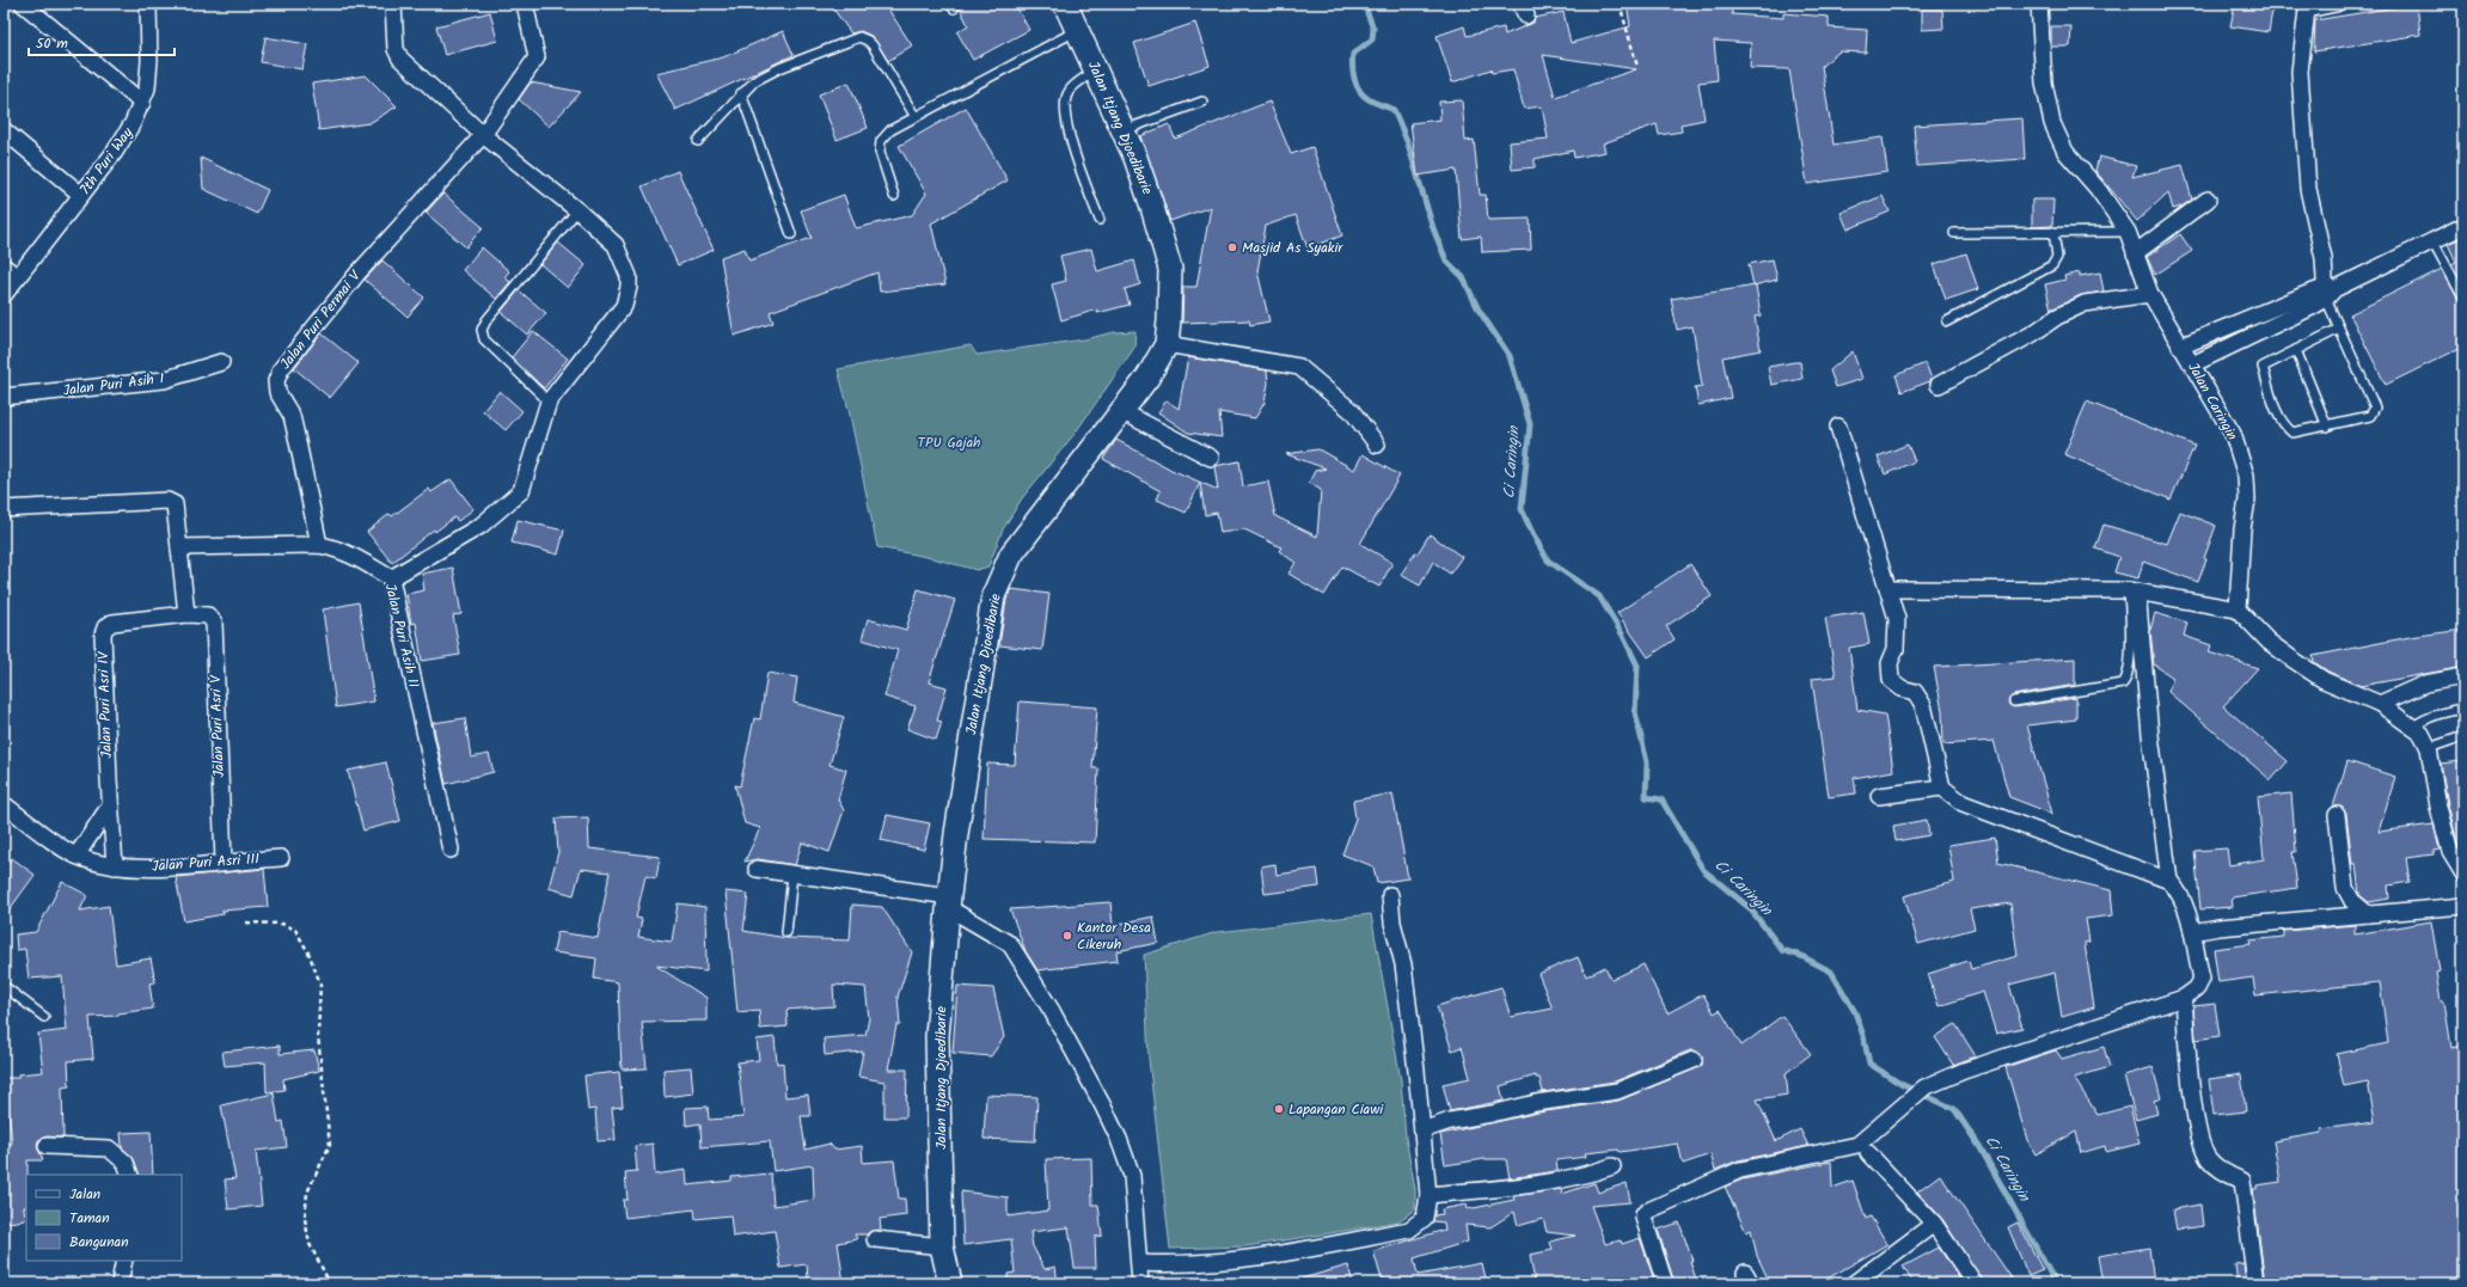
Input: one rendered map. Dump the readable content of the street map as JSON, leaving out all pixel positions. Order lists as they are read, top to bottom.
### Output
{
  "streets": {
    "main road": ["Jalan Itjang Djoedibarie"],
    "street": [
      "7th Puri Way",
      "Jalan Puri Permai V",
      "Jalan Puri Asih I",
      "Jalan Caringin",
      "Jalan Puri Asih II",
      "Jalan Puri Asri IV",
      "Jalan Puri Asri V",
      "Jalan Puri Asri III"
    ]
  },
  "crossings": [
    ["Jalan Puri Permai V", "Jalan Puri Asih II"],
    ["Jalan Puri Asri IV", "Jalan Puri Asri V"],
    ["Jalan Puri Asri IV", "Jalan Puri Asri III"],
    ["Jalan Puri Asri V", "Jalan Puri Asri III"]
  ],
  "water": ["Ci Caringin"],
  "parks": ["TPU Gajah"],
  "places": ["Masjid As Syakir", "Kantor Desa Cikeruh", "Lapangan Ciawi"],
  "legend": ["Jalan", "Taman", "Bangunan"],
  "scale_bar": "50 m"
}
